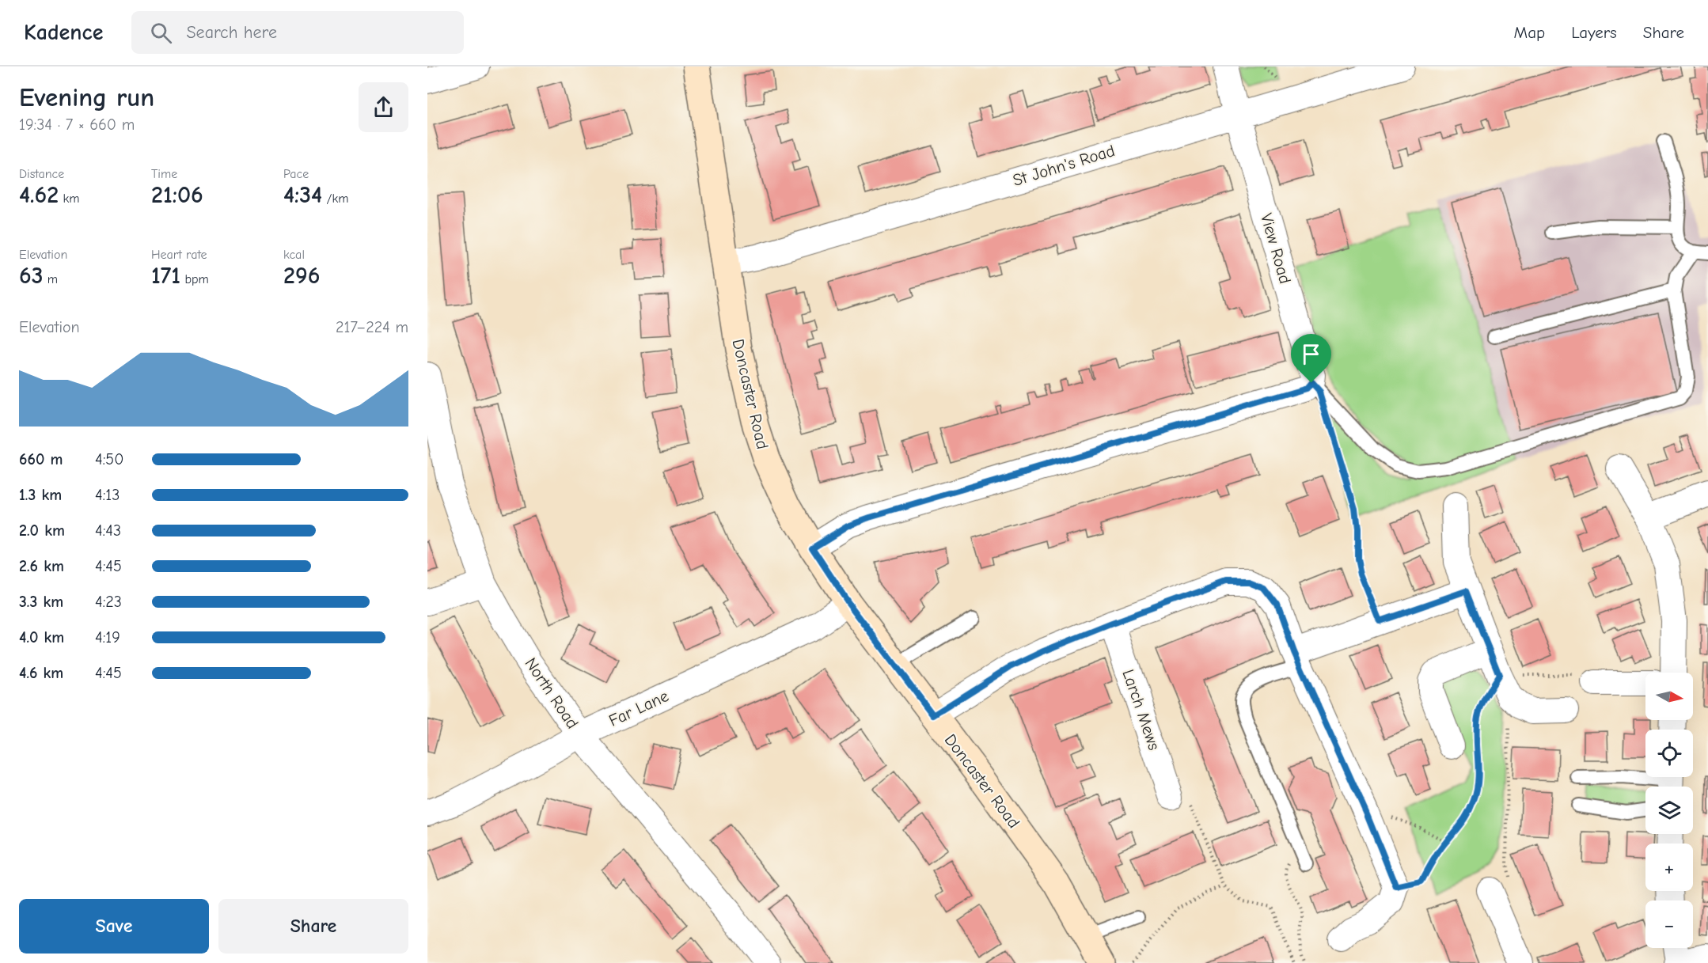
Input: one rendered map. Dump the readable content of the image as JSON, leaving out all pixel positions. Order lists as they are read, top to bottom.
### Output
{
  "streets": {
    "street": [
      "St John's Road",
      "View Road",
      "Doncaster Road",
      "North Road",
      "Far Lane",
      "Larch Mews"
    ]
  },
  "crossings": [
    ["St John's Road", "View Road"],
    ["St John's Road", "Doncaster Road"],
    ["Doncaster Road", "Far Lane"],
    ["North Road", "Far Lane"]
  ],
  "north": "right",
  "page": {
    "header": "Kadence",
    "search": "Search here",
    "nav": ["Map", "Layers", "Share"],
    "heading": ["Evening run", "19:34 · 7 × 660 m"],
    "stats": [
      ["Distance", "4.62 km"],
      ["Time", "21:06"],
      ["Pace", "4:34 /km"],
      ["Elevation", "63 m"],
      ["Heart rate", "171 bpm"],
      ["kcal", "296"]
    ],
    "chart": ["Elevation", "217–224 m"],
    "list": [
      {
        "name": "660 m",
        "note": "4:50"
      },
      {
        "name": "1.3 km",
        "note": "4:13"
      },
      {
        "name": "2.0 km",
        "note": "4:43"
      },
      {
        "name": "2.6 km",
        "note": "4:45"
      },
      {
        "name": "3.3 km",
        "note": "4:23"
      },
      {
        "name": "4.0 km",
        "note": "4:19"
      },
      {
        "name": "4.6 km",
        "note": "4:45"
      }
    ],
    "map_buttons": ["+", "−"],
    "buttons": ["Save", "Share"]
  }
}
